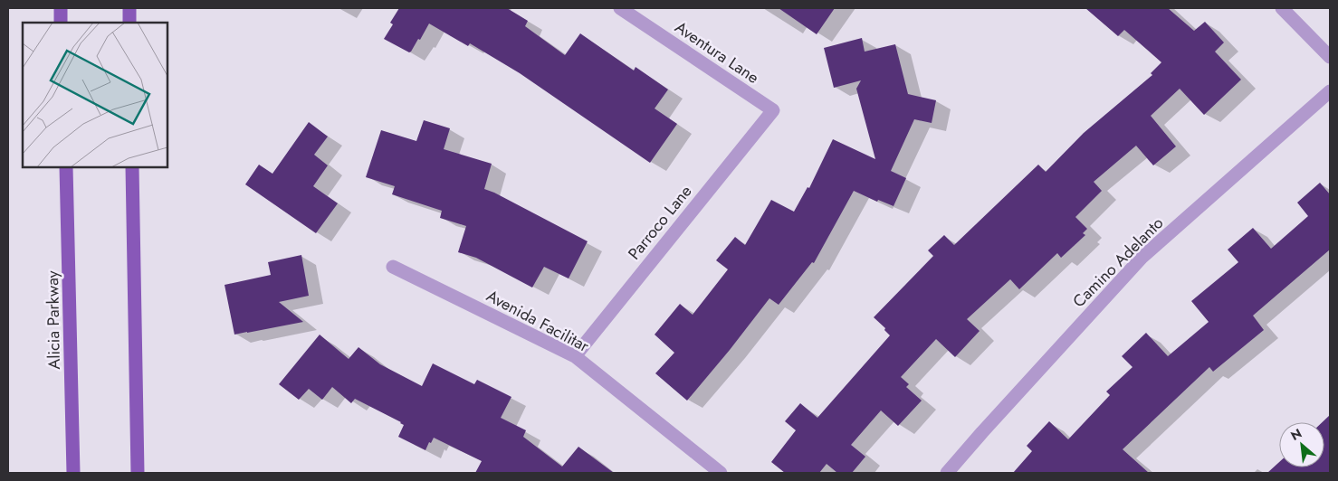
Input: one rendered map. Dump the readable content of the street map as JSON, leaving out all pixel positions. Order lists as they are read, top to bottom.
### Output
{
  "streets": {
    "main road": ["Alicia Parkway"],
    "street": [
      "Aventura Lane",
      "Parroco Lane",
      "Camino Adelanto",
      "Avenida Facilitar"
    ]
  },
  "crossings": [
    ["Aventura Lane", "Parroco Lane"],
    ["Parroco Lane", "Avenida Facilitar"]
  ],
  "north": "top left"
}
